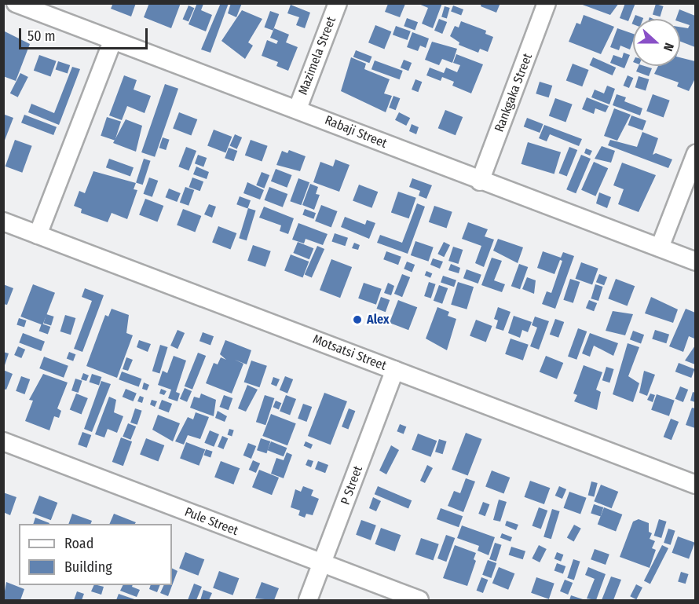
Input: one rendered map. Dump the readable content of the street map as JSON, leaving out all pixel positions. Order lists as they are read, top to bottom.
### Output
{
  "streets": {
    "street": [
      "Mazimela Street",
      "Rankgaka Street",
      "Rabaji Street",
      "Motsatsi Street",
      "P Street",
      "Pule Street"
    ]
  },
  "crossings": [
    ["Mazimela Street", "Rabaji Street"],
    ["Rankgaka Street", "Rabaji Street"],
    ["Motsatsi Street", "P Street"],
    ["P Street", "Pule Street"]
  ],
  "places": ["Alex"],
  "legend": ["Road", "Building"],
  "scale_bar": "50 m",
  "north": "right"
}
